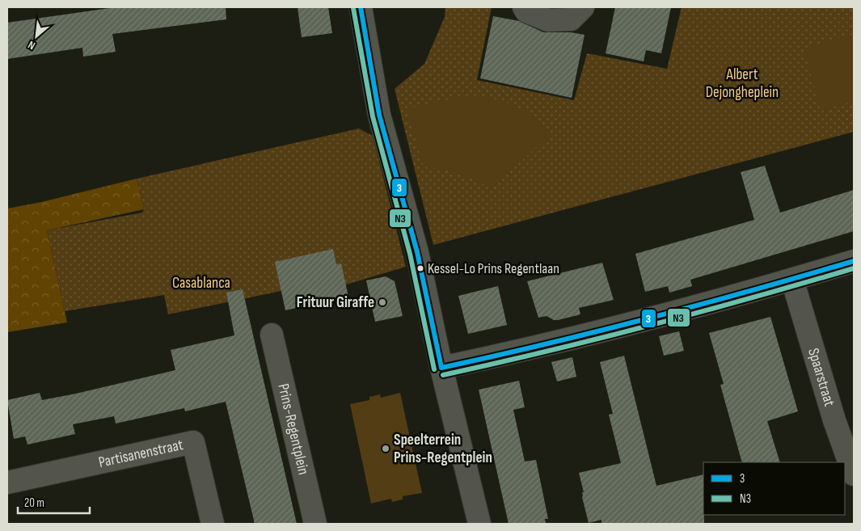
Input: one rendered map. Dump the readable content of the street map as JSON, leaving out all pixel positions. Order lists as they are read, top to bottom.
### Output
{
  "streets": {
    "street": ["Spaarstraat", "Prins-Regentplein", "Partisanenstraat"]
  },
  "parks": ["Albert Dejongheplein", "Casablanca"],
  "places": ["Kessel-Lo Prins Regentlaan", "Frituur Giraffe", "Speelterrein Prins-Regentplein"],
  "lines": ["transit line 3", "transit line N3"],
  "legend": ["3", "N3"],
  "scale_bar": "20 m",
  "north": "bottom left"
}
